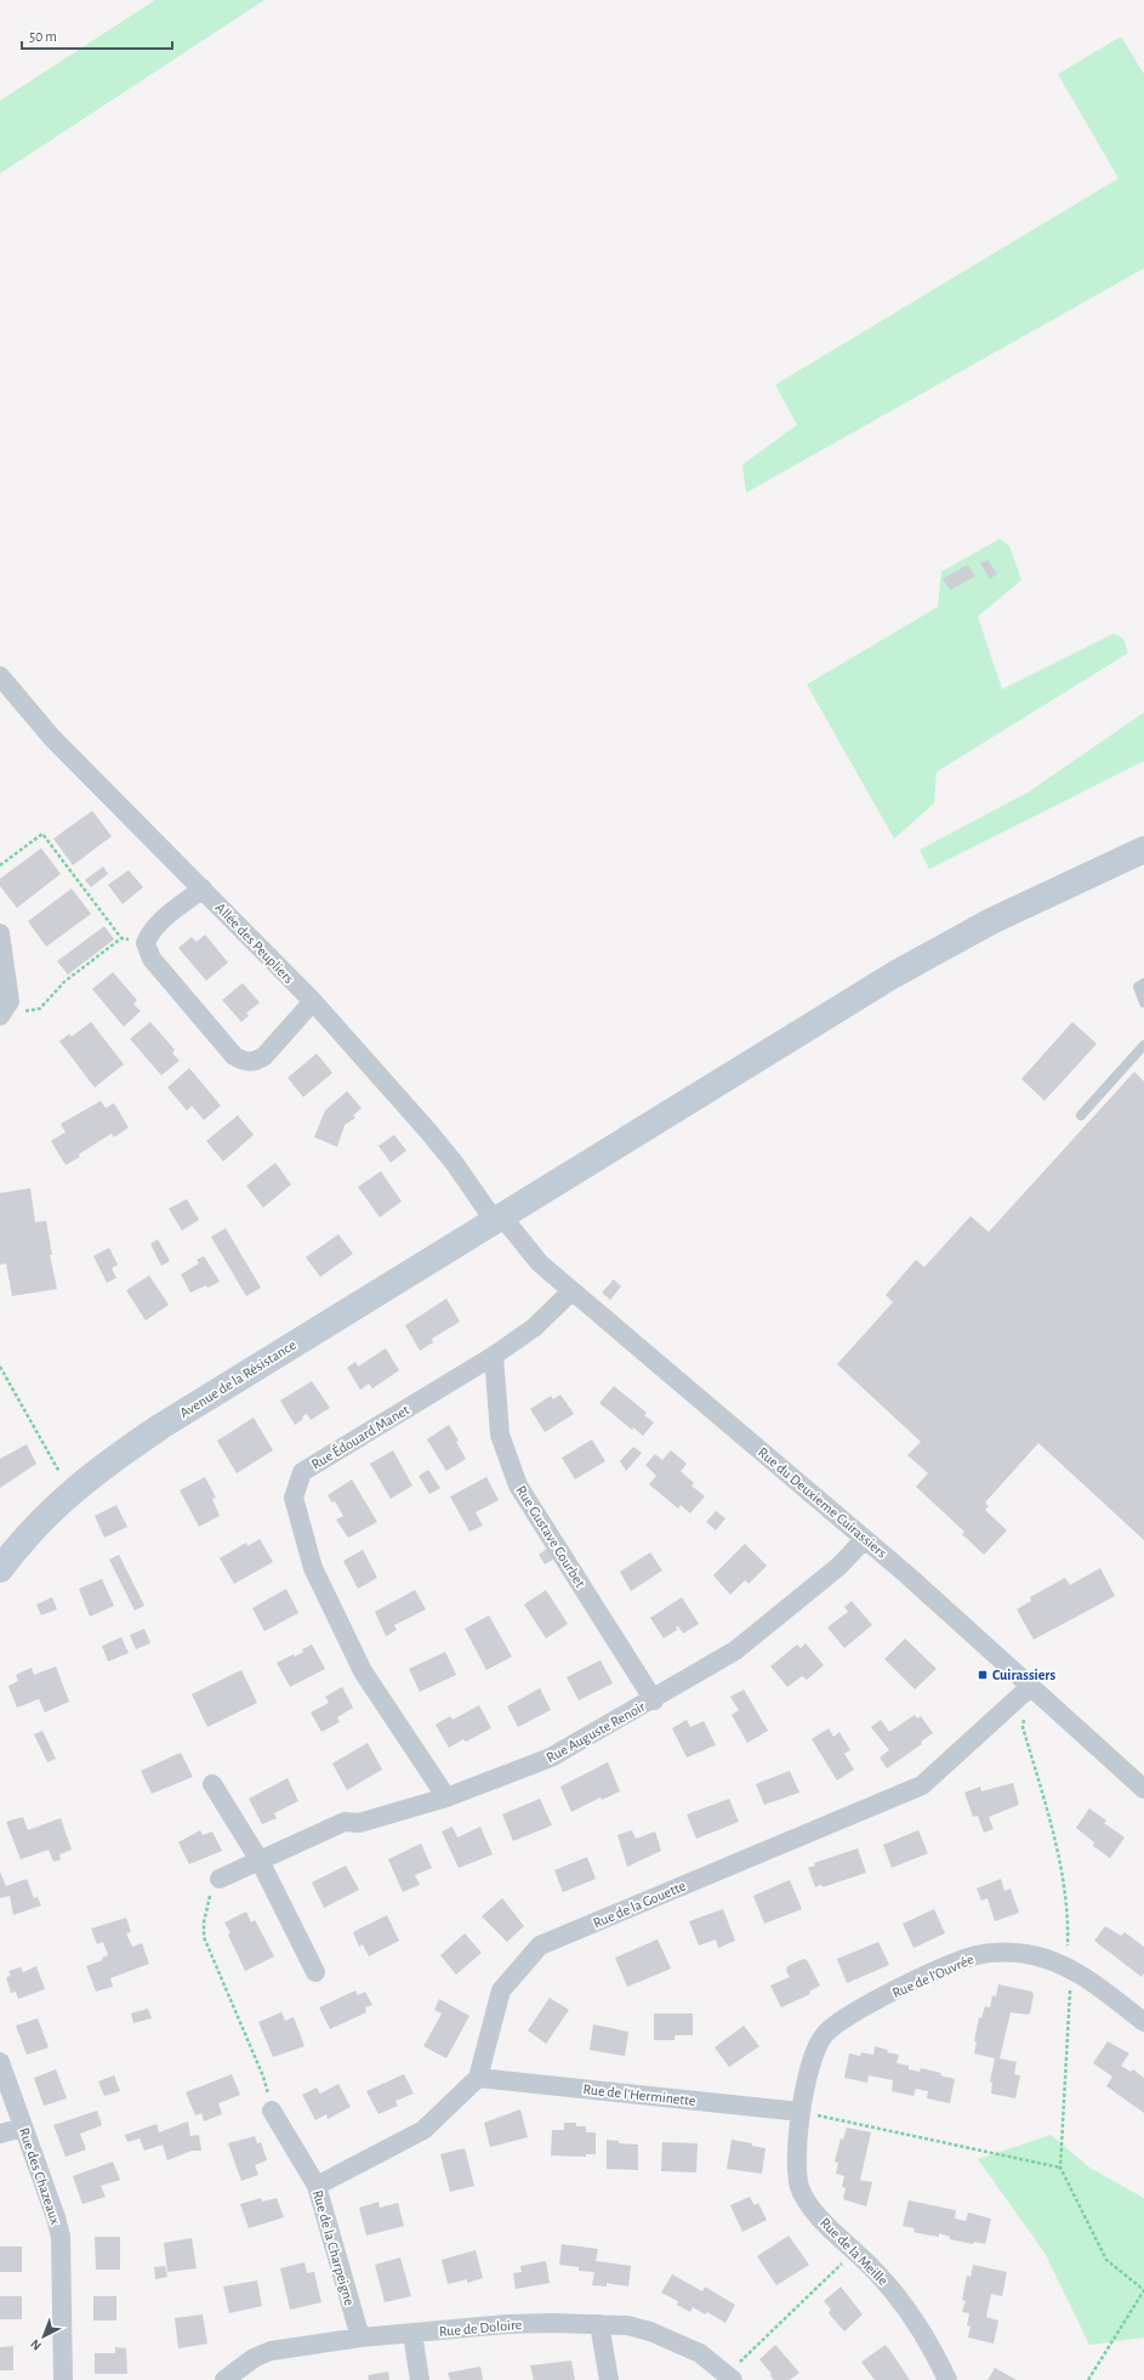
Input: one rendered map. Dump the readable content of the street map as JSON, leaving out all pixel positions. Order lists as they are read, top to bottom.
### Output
{
  "streets": {
    "main road": ["Avenue de la Résistance"],
    "street": [
      "Allée des Peupliers",
      "Rue Édouard Manet",
      "Rue du Deuxieme Cuirassiers",
      "Rue Gustave Courbet",
      "Rue Auguste Renoir",
      "Rue de la Gouette",
      "Rue de l'Ouvrée",
      "Rue de l'Herminette",
      "Rue des Chazeaux",
      "Rue de la Charpeigne",
      "Rue de la Meille",
      "Rue de Doloire"
    ]
  },
  "crossings": [
    ["Allée des Peupliers", "Avenue de la Résistance"],
    ["Allée des Peupliers", "Rue du Deuxieme Cuirassiers"],
    ["Avenue de la Résistance", "Rue du Deuxieme Cuirassiers"],
    ["Rue Édouard Manet", "Rue du Deuxieme Cuirassiers"],
    ["Rue Édouard Manet", "Rue Gustave Courbet"],
    ["Rue Édouard Manet", "Rue Auguste Renoir"],
    ["Rue du Deuxieme Cuirassiers", "Rue Auguste Renoir"],
    ["Rue du Deuxieme Cuirassiers", "Rue de la Gouette"],
    ["Rue Gustave Courbet", "Rue Auguste Renoir"],
    ["Rue de la Gouette", "Rue de l'Herminette"],
    ["Rue de l'Ouvrée", "Rue de l'Herminette"],
    ["Rue de l'Ouvrée", "Rue de la Meille"],
    ["Rue de l'Herminette", "Rue de la Meille"],
    ["Rue de la Charpeigne", "Rue de Doloire"]
  ],
  "places": {
    "transit": ["Cuirassiers"]
  },
  "scale_bar": "50 m",
  "north": "bottom left"
}
